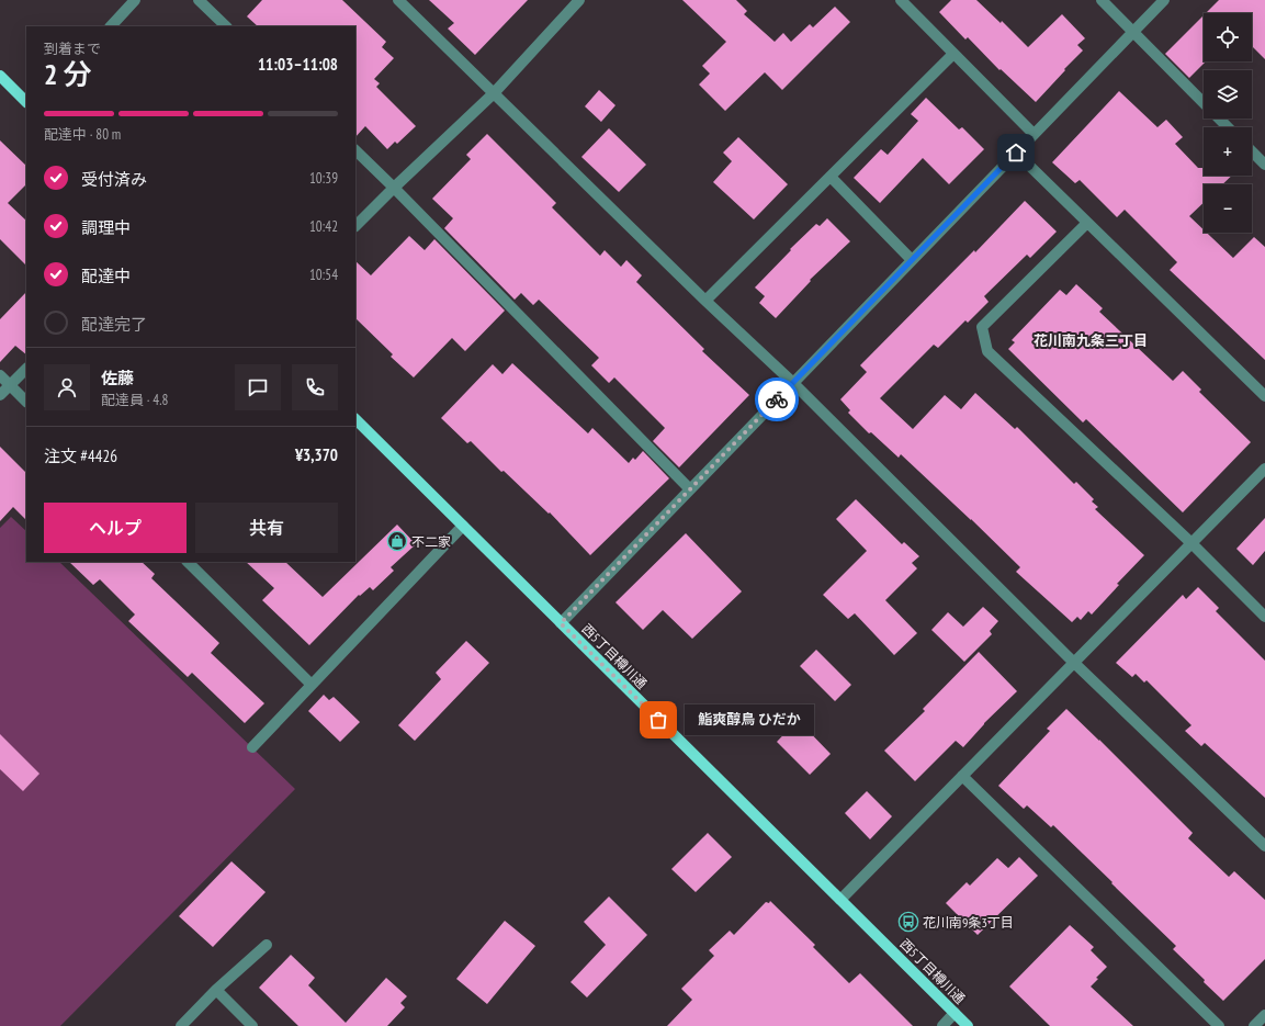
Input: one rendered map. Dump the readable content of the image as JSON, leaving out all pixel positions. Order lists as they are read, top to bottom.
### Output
{
  "streets": {
    "main road": ["西5丁目樽川通"]
  },
  "districts": ["花川南九条三丁目"],
  "places": {
    "shop": ["不二家"],
    "other": ["鮨爽醇鳥 ひだか"],
    "bus stop": ["花川南9条3丁目"]
  },
  "page": {
    "map_buttons": ["+", "−"],
    "heading": ["2 分", "到着まで", "11:03–11:08"],
    "panel": [
      "佐藤",
      "配達員 · 4.8",
      "注文 #4426",
      "¥3,370"
    ],
    "bar": "配達中 · 80 m",
    "list": [
      ["受付済み", "10:39"],
      ["調理中", "10:42"],
      ["配達中", "10:54"],
      "配達完了"
    ],
    "buttons": ["ヘルプ", "共有"],
    "bubble": "鮨爽醇鳥 ひだか"
  }
}
